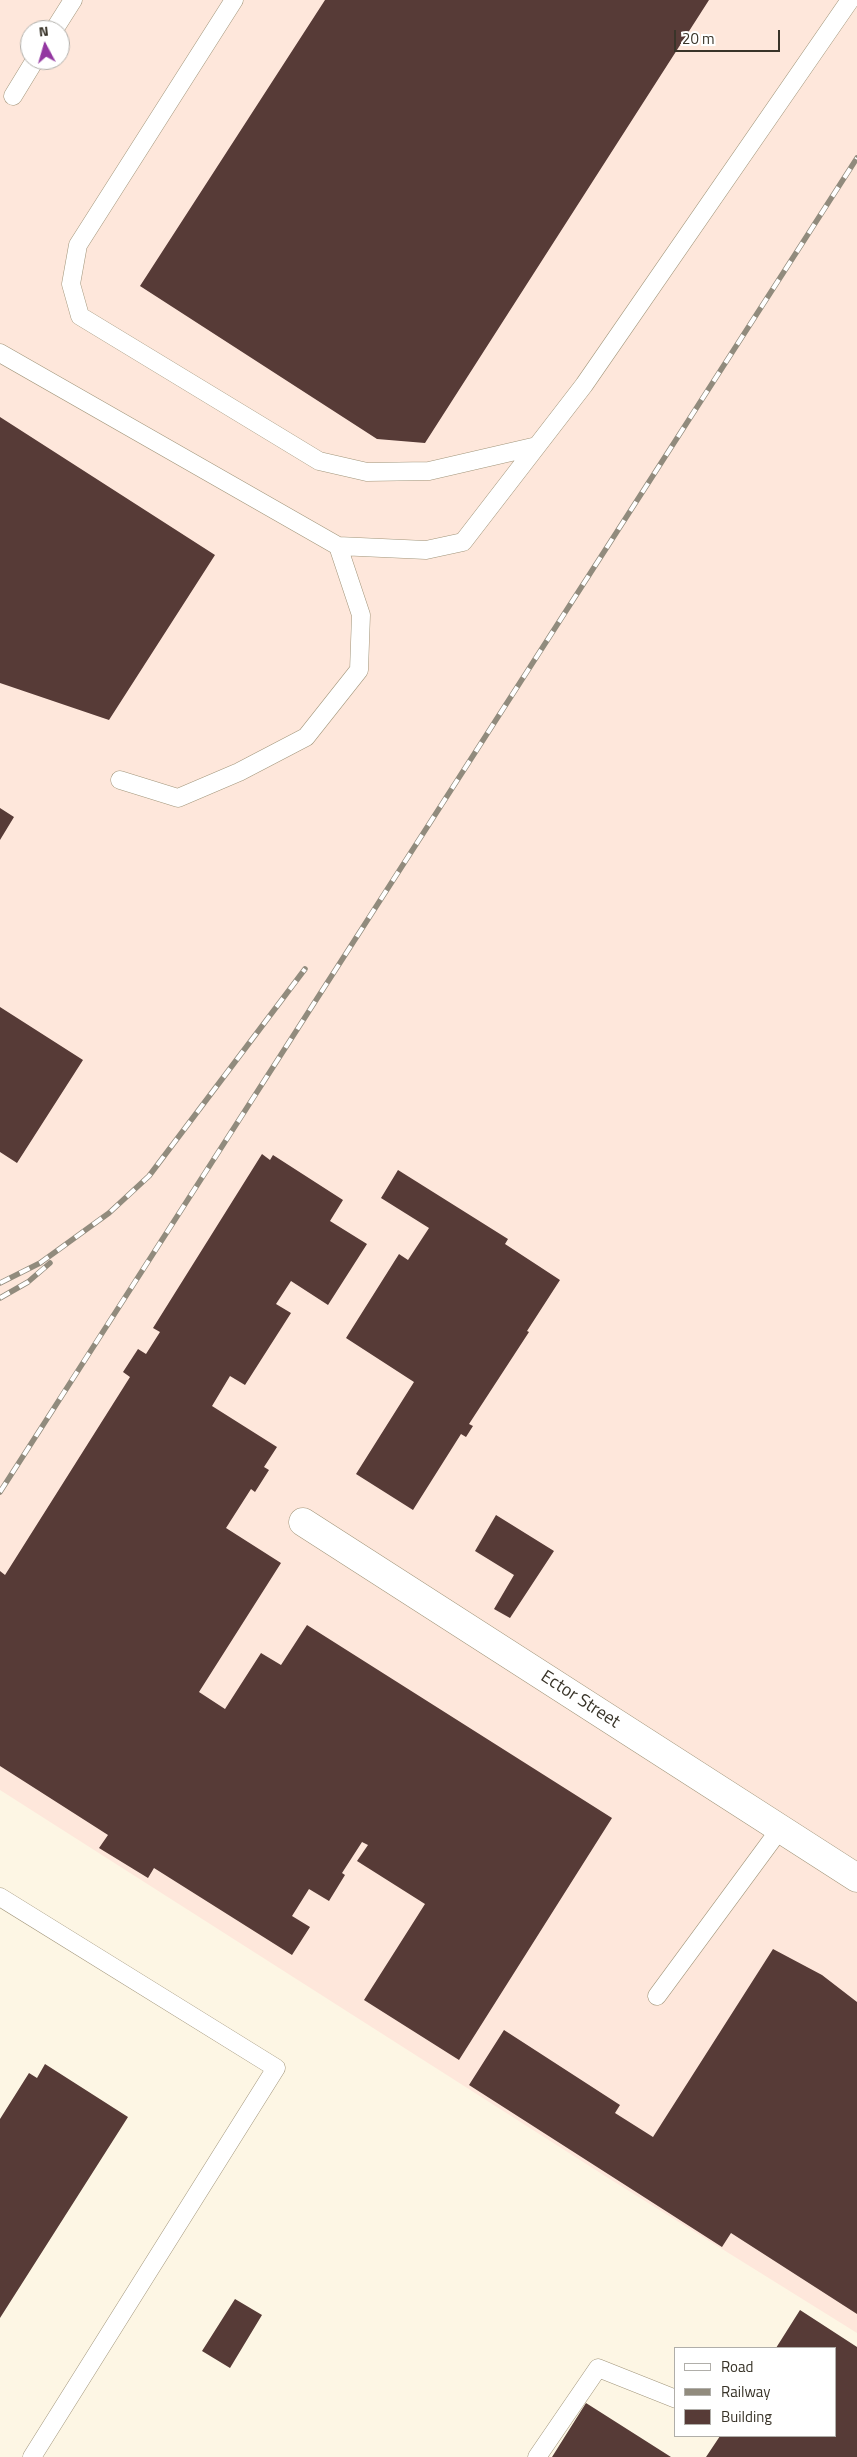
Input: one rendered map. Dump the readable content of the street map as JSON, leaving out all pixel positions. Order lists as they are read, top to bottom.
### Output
{
  "streets": {
    "street": ["Ector Street"]
  },
  "legend": ["Road", "Railway", "Building"],
  "scale_bar": "20 m",
  "north": "top"
}
